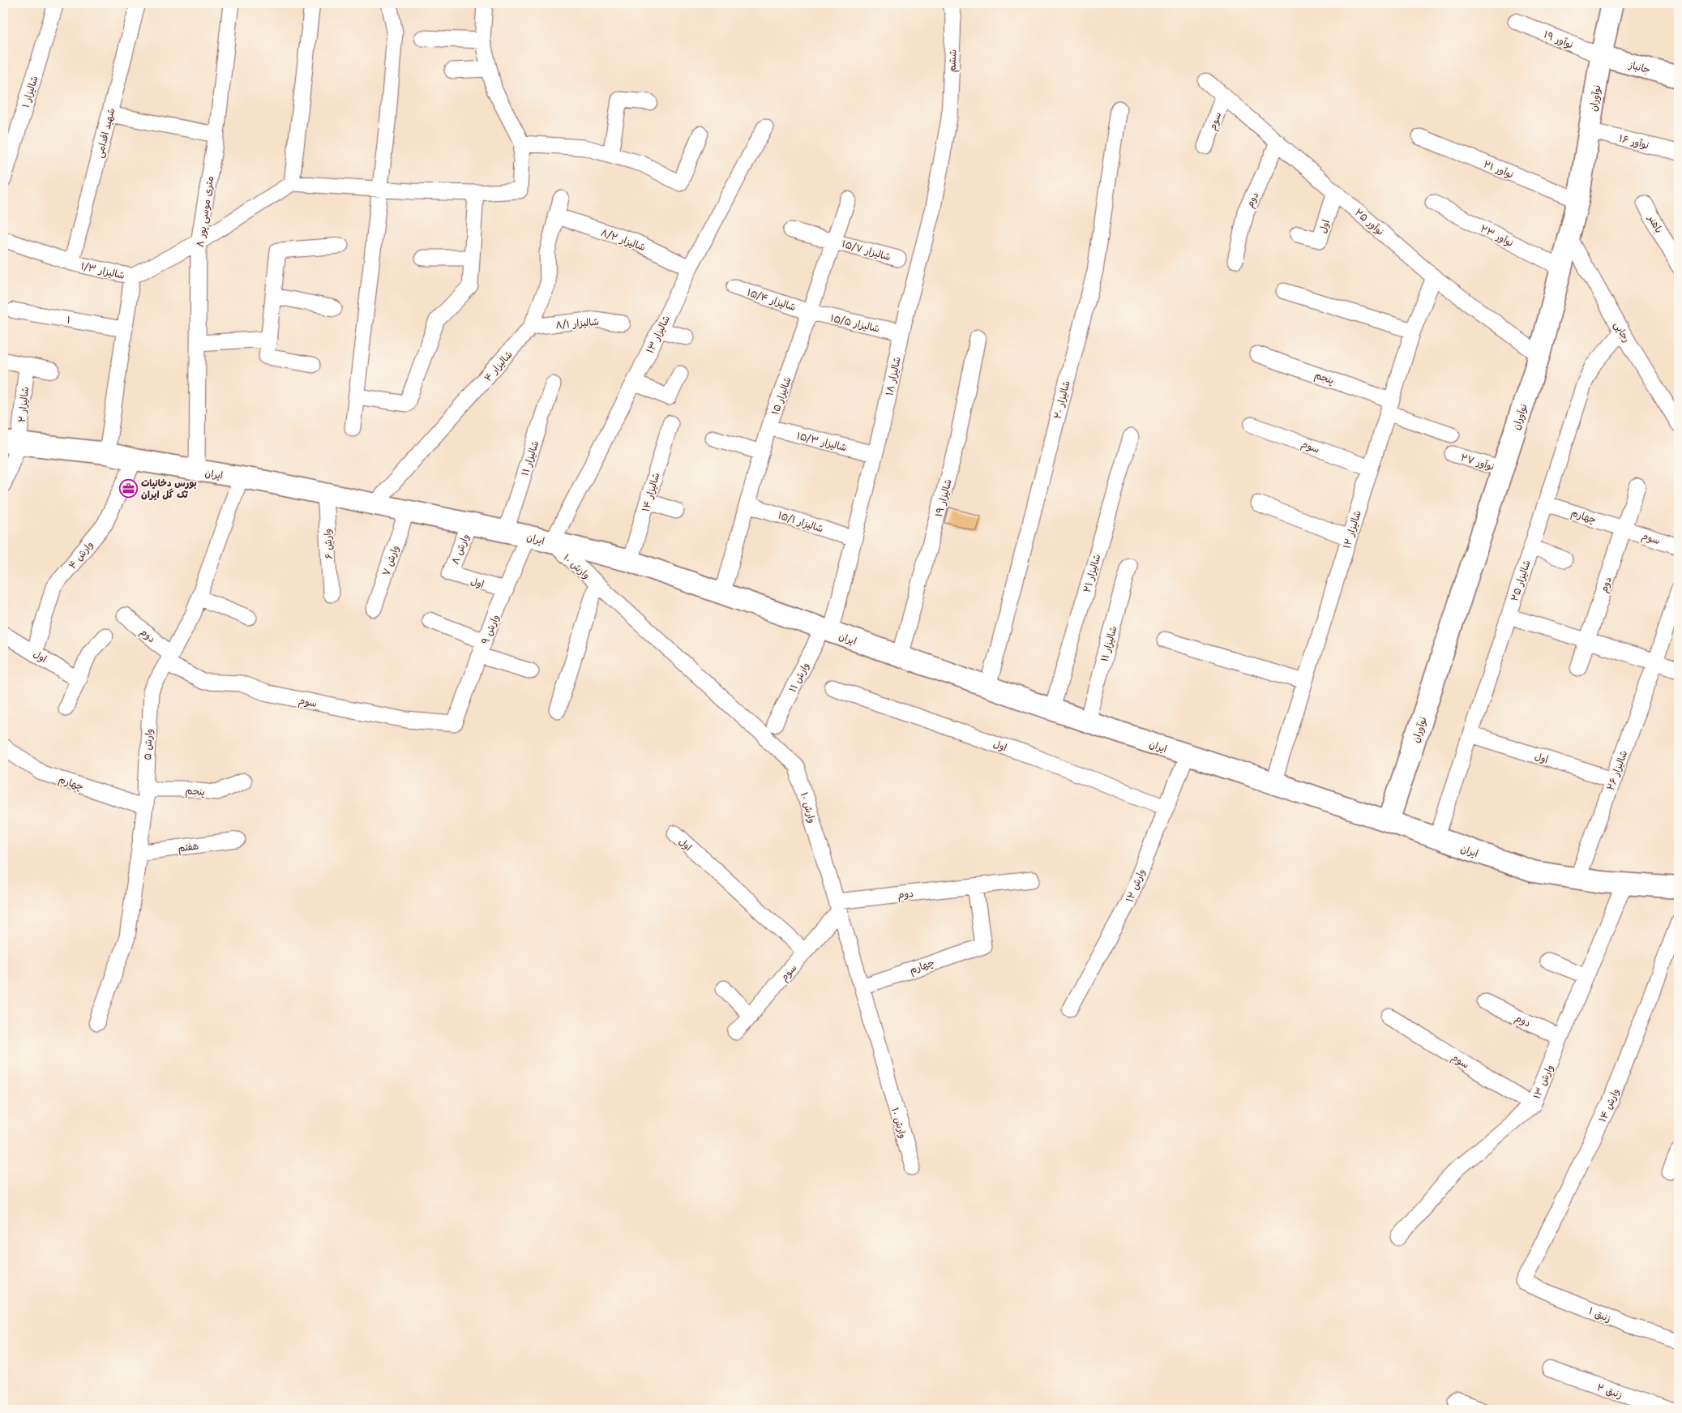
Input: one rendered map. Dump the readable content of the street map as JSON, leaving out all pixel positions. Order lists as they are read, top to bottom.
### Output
{
  "streets": {
    "street": [
      "نوآور ۱۹",
      "ششم",
      "جانباز",
      "شاليزار ۱",
      "نوآوران",
      "سوم",
      "شهید اقدامی",
      "نوآور ۱۶",
      "نوآور ۲۱",
      "دوم",
      "۸ متری موسی پور",
      "نوآور ۲۵",
      "باهنر",
      "اول",
      "نوآور ۲۳",
      "شالیزار ۸/۲",
      "شالیزار ۱۵/۷",
      "شالیزار ۱/۳",
      "شالیزار ۱۵/۴",
      "۱",
      "شالیزار ۸/۱",
      "شالیزار ۱۵/۵",
      "رجایی",
      "شالیزار ۱۳",
      "شالیزار ۴",
      "شالیزار ۱۸",
      "پنجم",
      "شالیزار ۱۵",
      "شالیزار ۲۰",
      "شاليزار ۲",
      "شالیزار ۱۵/۳",
      "شالیزار ۱۱",
      "نوآور ۲۷",
      "ایران",
      "شالیزار ۱۴",
      "شالیزار ۱۹",
      "چهارم",
      "شالیزار ۱۵/۱",
      "شالیزار ۱۲",
      "وارش ۶",
      "وارش ۸",
      "وارش ۴",
      "وارش ۷",
      "وارش ۱۰",
      "شالیزار ۲۱",
      "شالیزار ۲۵",
      "وارش ۹",
      "وارش ۱۱",
      "وارش ۵",
      "شالیزار ۲۶",
      "هفتم",
      "وارش ۱۲",
      "وارش ۱۳",
      "وارش ۱۴",
      "زنبق ۱",
      "زنبق ۲"
    ]
  },
  "crossings": [
    ["نوآور ۱۹", "جانباز"],
    ["نوآور ۱۹", "نوآوران"],
    ["ششم", "شالیزار ۱۸"],
    ["جانباز", "نوآوران"],
    ["نوآوران", "نوآور ۱۶"],
    ["نوآوران", "نوآور ۲۱"],
    ["نوآوران", "نوآور ۲۵"],
    ["نوآوران", "نوآور ۲۳"],
    ["نوآوران", "رجایی"],
    ["نوآوران", "نوآور ۲۷"],
    ["نوآوران", "ایران"],
    ["سوم", "دوم"],
    ["سوم", "نوآور ۲۵"],
    ["سوم", "اول"],
    ["سوم", "چهارم"],
    ["سوم", "شالیزار ۱۲"],
    ["سوم", "وارش ۱۰"],
    ["سوم", "وارش ۹"],
    ["سوم", "وارش ۵"],
    ["سوم", "وارش ۱۳"],
    ["شهید اقدامی", "شالیزار ۱/۳"],
    ["دوم", "نوآور ۲۵"],
    ["دوم", "چهارم"],
    ["دوم", "وارش ۱۰"],
    ["دوم", "وارش ۵"],
    ["دوم", "وارش ۱۳"],
    ["۸ متری موسی پور", "شالیزار ۱/۳"],
    ["۸ متری موسی پور", "ایران"],
    ["نوآور ۲۵", "اول"],
    ["نوآور ۲۵", "شالیزار ۱۲"],
    ["اول", "وارش ۸"],
    ["اول", "وارش ۴"],
    ["اول", "شالیزار ۲۵"],
    ["اول", "وارش ۹"],
    ["اول", "شالیزار ۲۶"],
    ["اول", "وارش ۱۲"],
    ["شالیزار ۸/۲", "شالیزار ۱۳"],
    ["شالیزار ۸/۲", "شالیزار ۴"],
    ["شالیزار ۱۵/۷", "شالیزار ۱۵"],
    ["شالیزار ۱۵/۴", "شالیزار ۱۵/۵"],
    ["شالیزار ۱۵/۴", "شالیزار ۱۵"],
    ["شالیزار ۸/۱", "شالیزار ۴"],
    ["شالیزار ۱۵/۵", "شالیزار ۱۸"],
    ["شالیزار ۱۵/۵", "شالیزار ۱۵"],
    ["رجایی", "شالیزار ۲۵"],
    ["شالیزار ۱۳", "ایران"],
    ["شالیزار ۱۳", "وارش ۱۰"],
    ["شالیزار ۴", "ایران"],
    ["شالیزار ۱۸", "شالیزار ۱۵/۳"],
    ["شالیزار ۱۸", "ایران"],
    ["شالیزار ۱۸", "شالیزار ۱۵/۱"],
    ["شالیزار ۱۸", "وارش ۱۱"],
    ["پنجم", "شالیزار ۱۲"],
    ["پنجم", "وارش ۵"],
    ["شالیزار ۱۵", "شالیزار ۱۵/۳"],
    ["شالیزار ۱۵", "ایران"],
    ["شالیزار ۱۵", "شالیزار ۱۵/۱"],
    ["شالیزار ۲۰", "ایران"],
    ["شاليزار ۲", "ایران"],
    ["شالیزار ۱۱", "ایران"],
    ["ایران", "شالیزار ۱۴"],
    ["ایران", "شالیزار ۱۹"],
    ["ایران", "شالیزار ۱۲"],
    ["ایران", "وارش ۶"],
    ["ایران", "وارش ۸"],
    ["ایران", "وارش ۴"],
    ["ایران", "وارش ۷"],
    ["ایران", "وارش ۱۰"],
    ["ایران", "شالیزار ۲۱"],
    ["ایران", "شالیزار ۲۵"],
    ["ایران", "وارش ۹"],
    ["ایران", "وارش ۱۱"],
    ["ایران", "وارش ۵"],
    ["ایران", "شالیزار ۲۶"],
    ["ایران", "وارش ۱۲"],
    ["ایران", "وارش ۱۳"],
    ["چهارم", "وارش ۱۰"],
    ["چهارم", "شالیزار ۲۵"],
    ["چهارم", "وارش ۵"],
    ["وارش ۵", "هفتم"],
    ["وارش ۱۴", "زنبق ۱"]
  ],
  "places": {
    "office": ["بورس دخانیات تک گل ایران"]
  }
}
